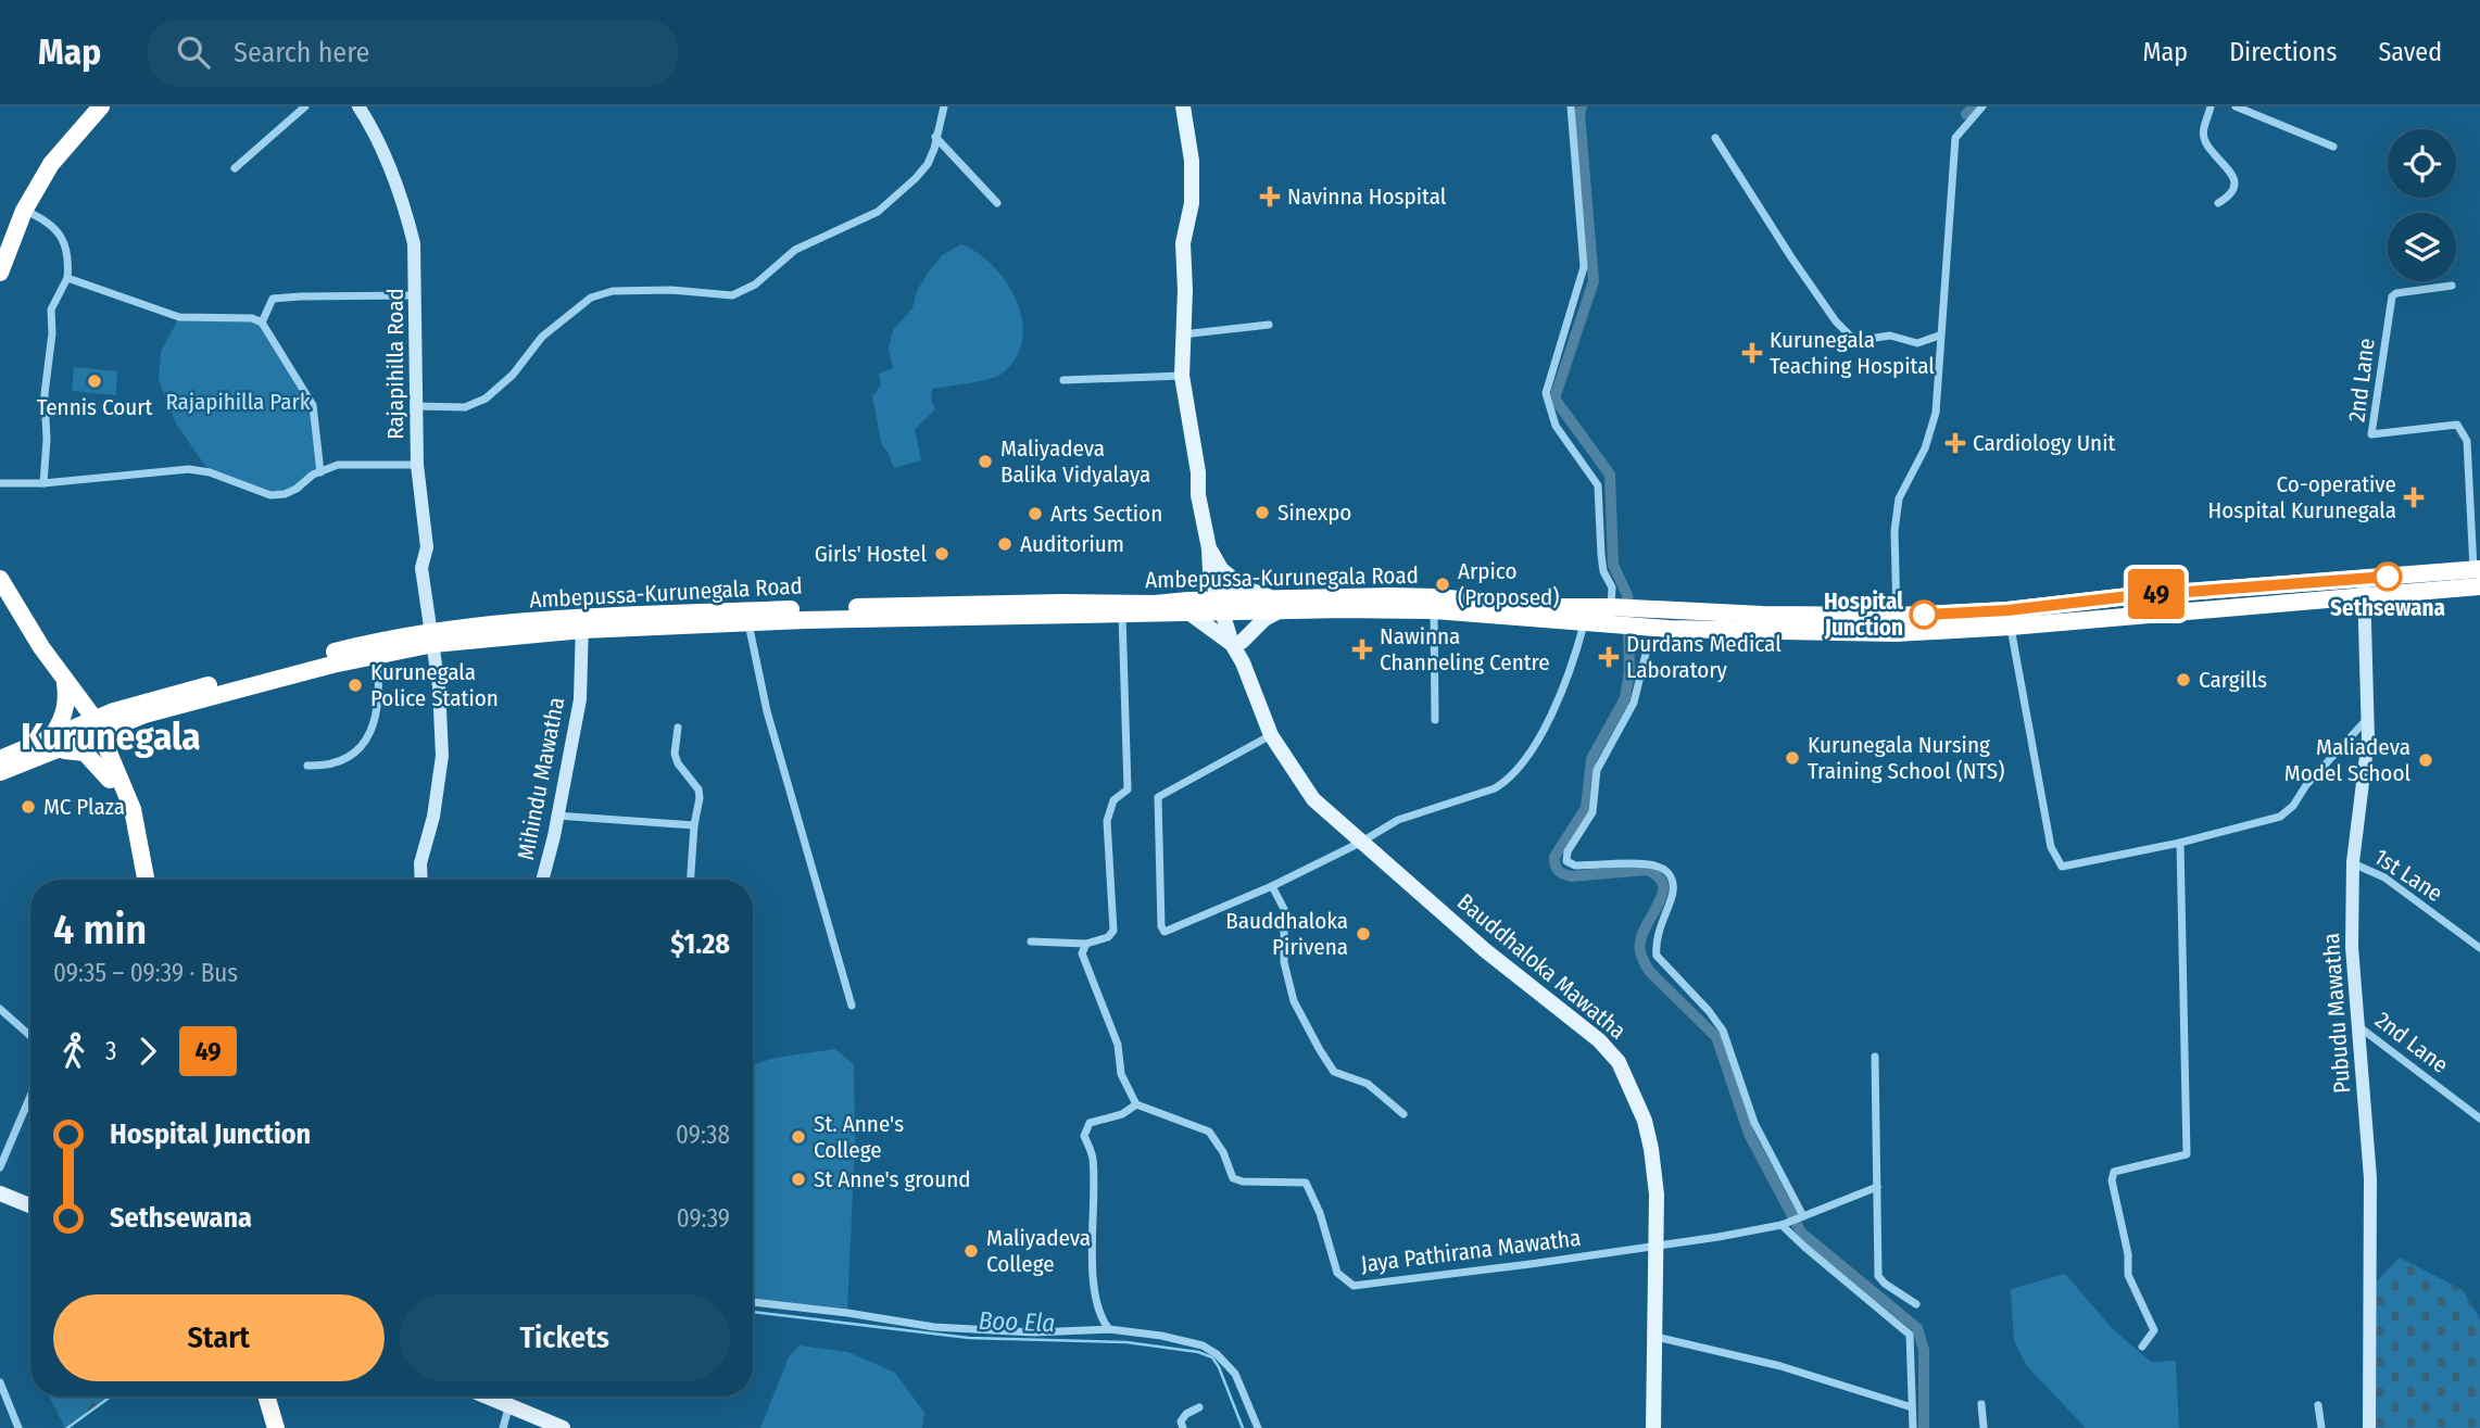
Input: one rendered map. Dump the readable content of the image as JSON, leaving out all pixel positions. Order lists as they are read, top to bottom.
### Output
{
  "streets": {
    "highway": ["Ambepussa-Kurunegala Road"],
    "main road": ["Bauddhaloka Mawatha"],
    "street": [
      "Rajapihilla Road",
      "2nd Lane",
      "Mihindu Mawatha",
      "1st Lane",
      "Pubudu Mawatha",
      "Jaya Pathirana Mawatha"
    ]
  },
  "crossings": [
    ["Rajapihilla Road", "Ambepussa-Kurunegala Road"],
    ["2nd Lane", "Ambepussa-Kurunegala Road"],
    ["2nd Lane", "Pubudu Mawatha"],
    ["Ambepussa-Kurunegala Road", "Mihindu Mawatha"],
    ["Ambepussa-Kurunegala Road", "Bauddhaloka Mawatha"],
    ["Ambepussa-Kurunegala Road", "Pubudu Mawatha"],
    ["1st Lane", "Pubudu Mawatha"],
    ["Bauddhaloka Mawatha", "Jaya Pathirana Mawatha"]
  ],
  "districts": ["Kurunegala"],
  "water": ["Boo Ela"],
  "parks": ["Rajapihilla Park"],
  "places": {
    "health": [
      "Navinna Hospital",
      "Kurunegala Teaching Hospital",
      "Cardiology Unit",
      "Co-operative Hospital Kurunegala",
      "Nawinna Channeling Centre",
      "Durdans Medical Laboratory"
    ],
    "other": [
      "Tennis Court",
      "Maliyadeva Balika Vidyalaya",
      "Sinexpo",
      "Arts Section",
      "Auditorium",
      "Girls' Hostel",
      "Sethsewana",
      "Arpico (Proposed)",
      "Hospital Junction",
      "Cargills",
      "Kurunegala Police Station",
      "Kurunegala Nursing Training School (NTS)",
      "Maliadeva Model School",
      "MC Plaza",
      "Bauddhaloka Pirivena",
      "St. Anne's College",
      "St Anne's ground",
      "Maliyadeva College"
    ]
  },
  "lines": ["bus line 49"],
  "page": {
    "header": "Map",
    "search": "Search here",
    "nav": ["Map", "Directions", "Saved"],
    "on_map": "49",
    "heading": ["4 min", "09:35 – 09:39 · Bus", "$1.28"],
    "legs": ["3", "49"],
    "list": [
      {
        "name": "Hospital Junction",
        "value": "09:38"
      },
      {
        "name": "Sethsewana",
        "value": "09:39"
      }
    ],
    "buttons": ["Start", "Tickets"]
  }
}
